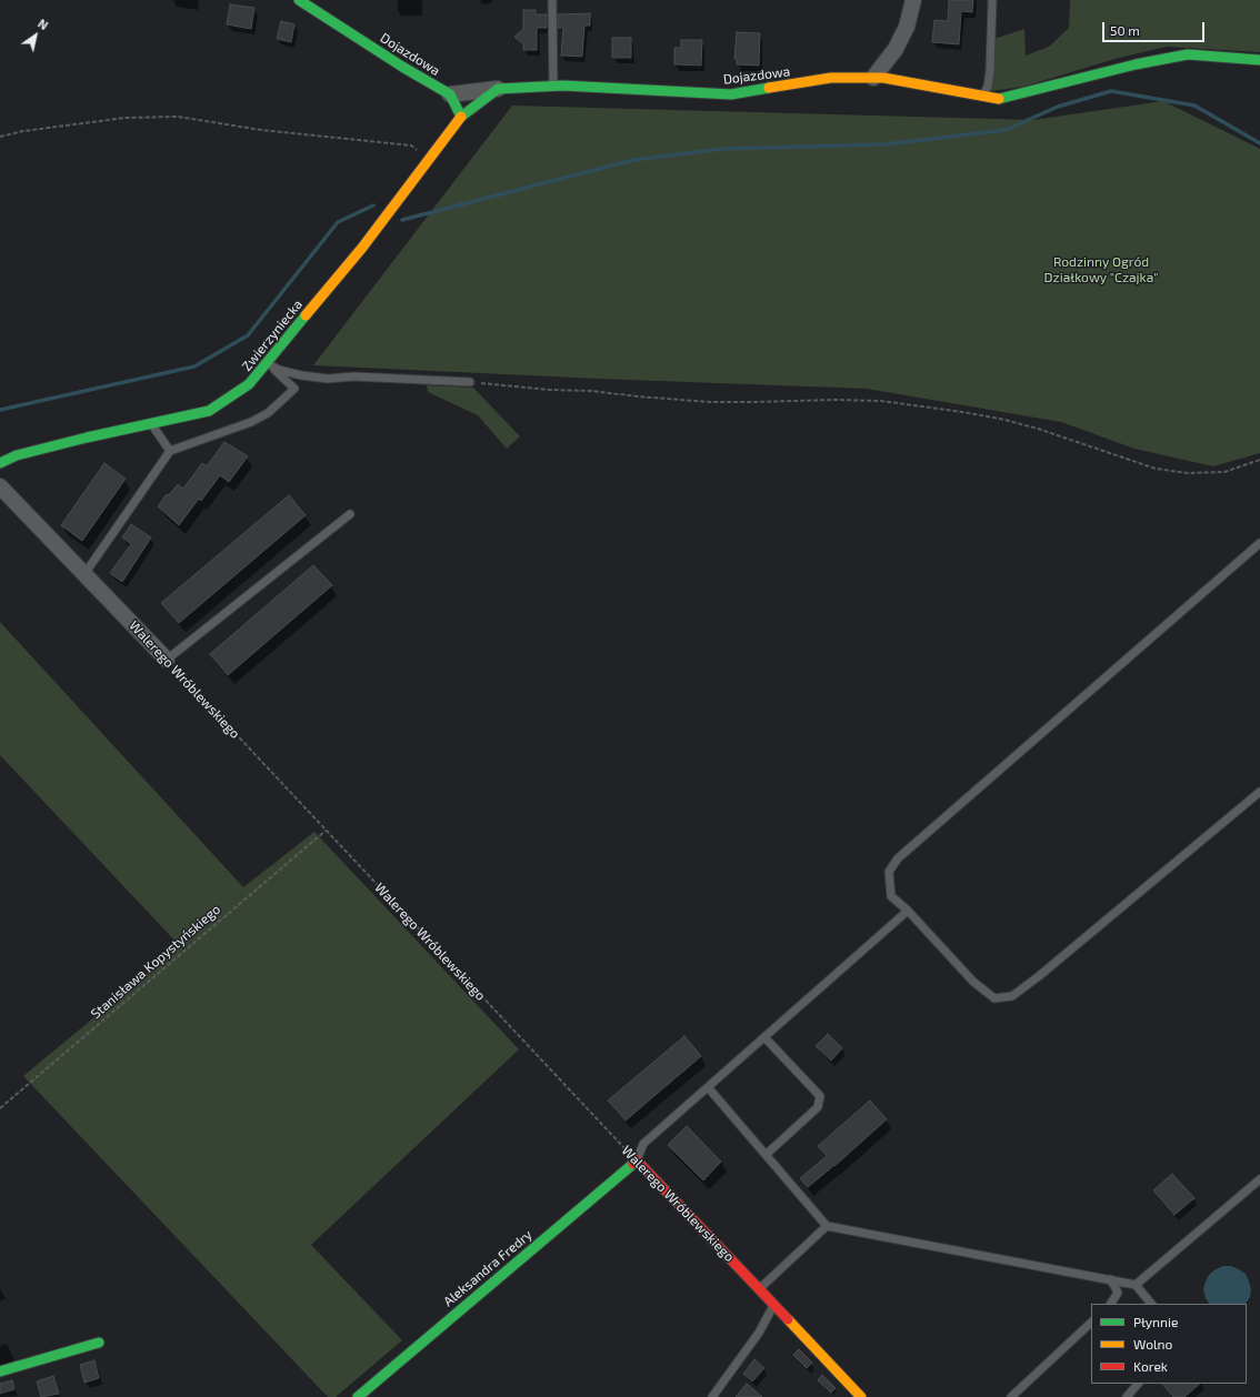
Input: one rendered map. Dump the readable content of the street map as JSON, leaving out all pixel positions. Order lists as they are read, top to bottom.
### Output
{
  "streets": {
    "street": [
      "Dojazdowa",
      "Zwierzyniecka",
      "Walerego Wróblewskiego",
      "Aleksandra Fredry"
    ],
    "path": ["Stanisława Kopystyńskiego"]
  },
  "crossings": [
    ["Walerego Wróblewskiego", "Stanisława Kopystyńskiego"],
    ["Walerego Wróblewskiego", "Aleksandra Fredry"]
  ],
  "parks": ["Rodzinny Ogród Działkowy \"Czajka\""],
  "legend": ["Płynnie", "Wolno", "Korek"],
  "scale_bar": "50 m",
  "north": "top right"
}
